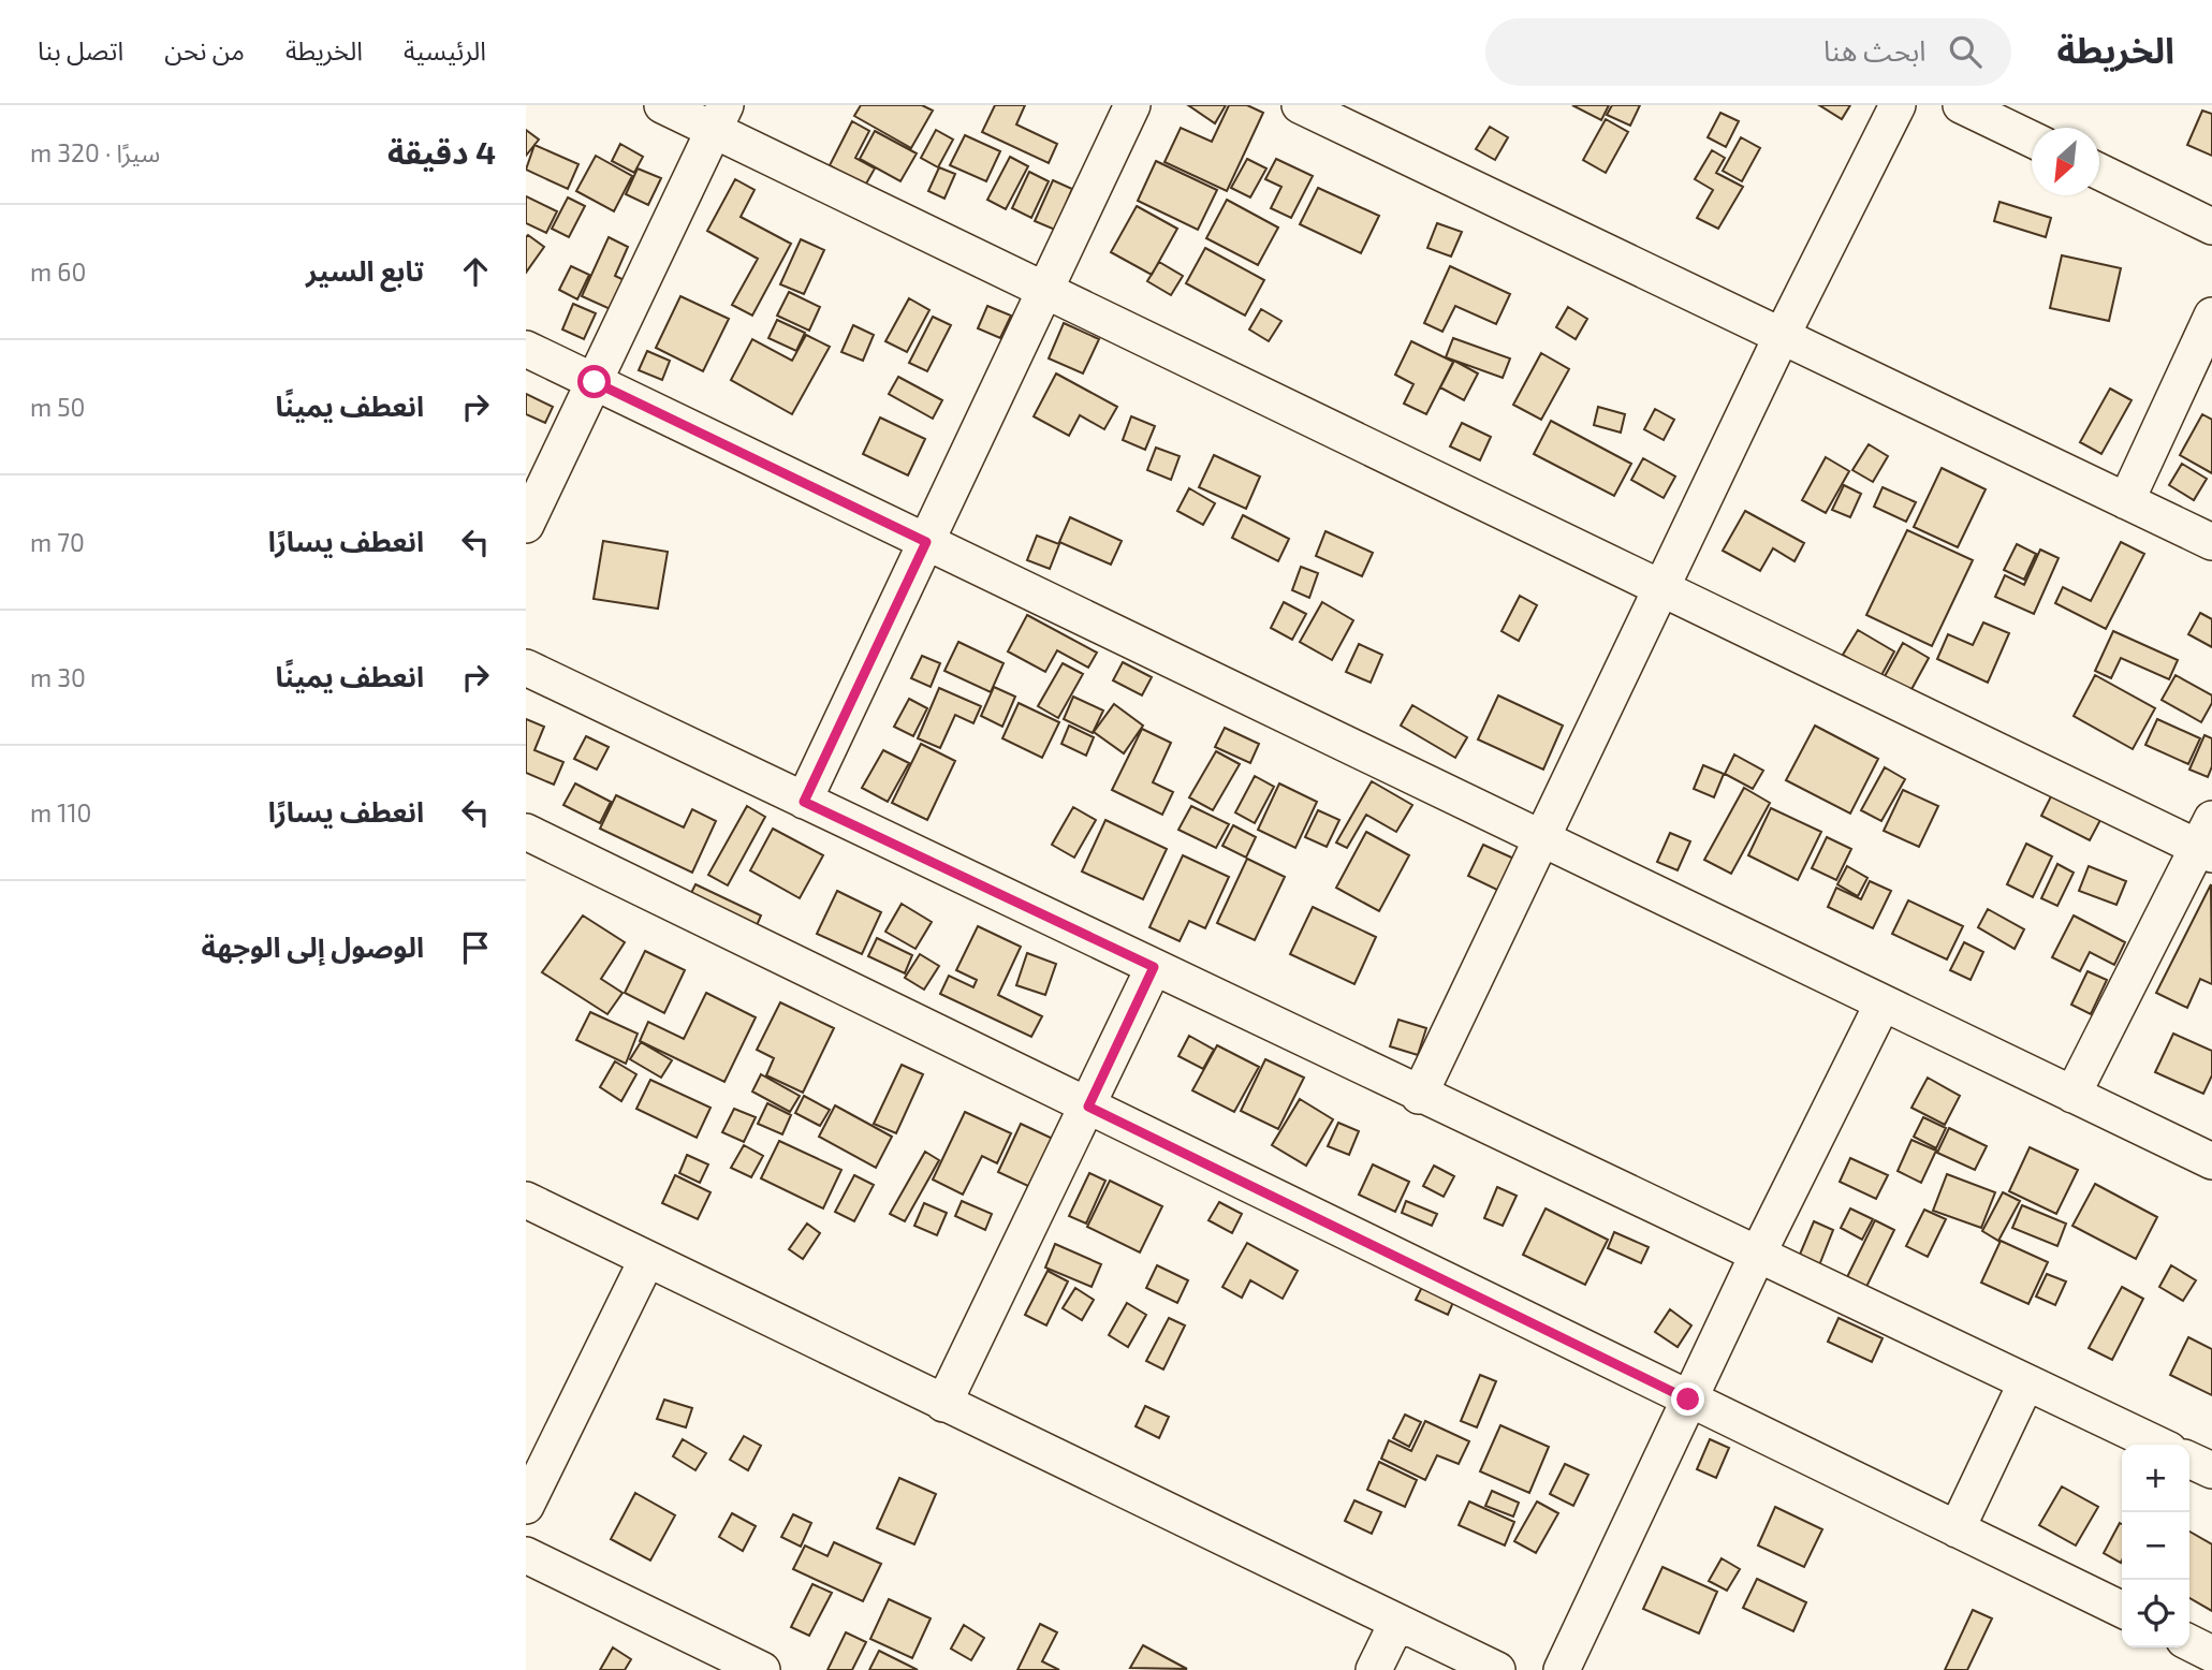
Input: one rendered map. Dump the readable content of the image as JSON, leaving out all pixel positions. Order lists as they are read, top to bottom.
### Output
{
  "north": "bottom left",
  "page": {
    "header": "الخريطة",
    "search": "ابحث هنا",
    "nav": [
      "الرئيسية",
      "الخريطة",
      "من نحن",
      "اتصل بنا"
    ],
    "heading": ["4 دقيقة", "سيرًا · 320 m"],
    "list": [
      ["تابع السير", "60 m"],
      ["انعطف يمينًا", "50 m"],
      ["انعطف يسارًا", "70 m"],
      ["انعطف يمينًا", "30 m"],
      ["انعطف يسارًا", "110 m"],
      "الوصول إلى الوجهة"
    ],
    "map_buttons": ["+", "−"]
  }
}
